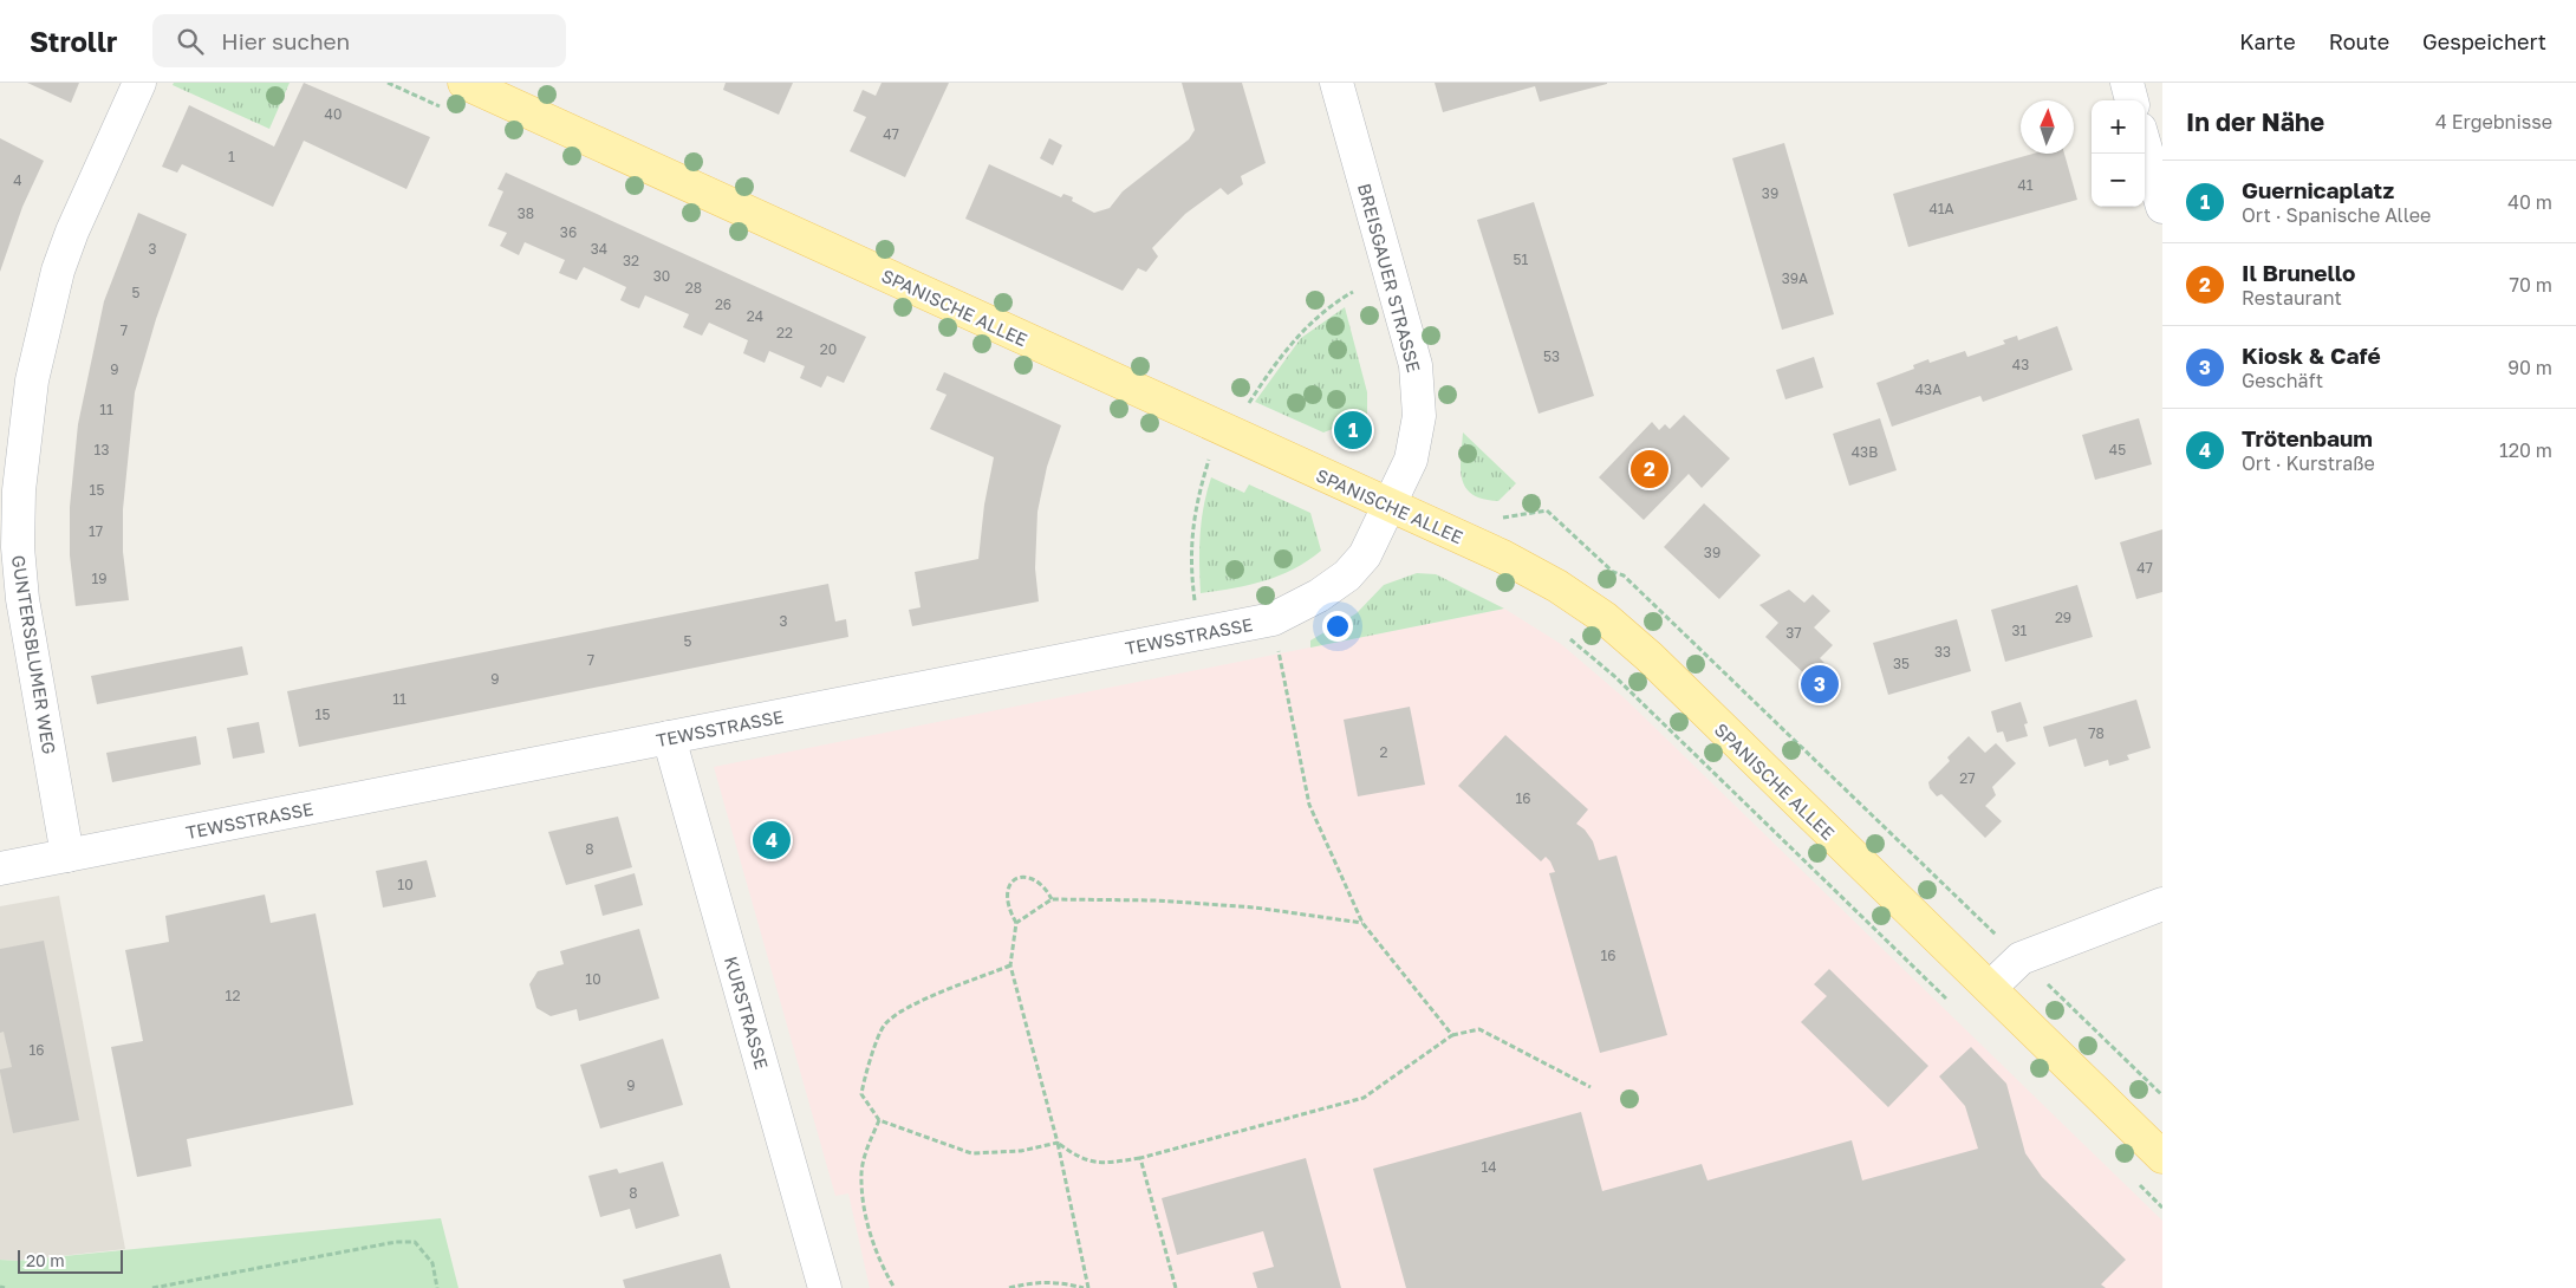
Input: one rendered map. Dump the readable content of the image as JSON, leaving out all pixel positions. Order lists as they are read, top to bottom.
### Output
{
  "streets": {
    "main road": ["SPANISCHE ALLEE"],
    "street": [
      "BREISGAUER STRASSE",
      "TEWSSTRASSE",
      "GUNTERSBLUMER WEG",
      "KURSTRASSE"
    ]
  },
  "crossings": [
    ["BREISGAUER STRASSE", "SPANISCHE ALLEE"],
    ["BREISGAUER STRASSE", "TEWSSTRASSE"],
    ["SPANISCHE ALLEE", "TEWSSTRASSE"],
    ["TEWSSTRASSE", "GUNTERSBLUMER WEG"],
    ["TEWSSTRASSE", "KURSTRASSE"]
  ],
  "house_numbers": [
    "40",
    "47",
    "1",
    "4",
    "41",
    "39",
    "41A",
    "38",
    "36",
    "3",
    "34",
    "51",
    "32",
    "30",
    "39A",
    "28",
    "5",
    "26",
    "24",
    "7",
    "22",
    "20",
    "53",
    "43",
    "9",
    "43A",
    "11",
    "13",
    "45",
    "43B",
    "15",
    "17",
    "39",
    "47",
    "19",
    "29",
    "3",
    "31",
    "37",
    "5",
    "33",
    "7",
    "35",
    "9",
    "11",
    "15",
    "78",
    "2",
    "27",
    "16",
    "8",
    "10",
    "16",
    "10",
    "12",
    "16",
    "9",
    "14",
    "8"
  ],
  "scale_bar": "20 m",
  "north": "top",
  "page": {
    "header": "Strollr",
    "search": "Hier suchen",
    "nav": ["Karte", "Route", "Gespeichert"],
    "heading": ["In der Nähe", "4 Ergebnisse"],
    "map_buttons": ["+", "−"],
    "list": [
      {
        "mark": "1",
        "name": "Guernicaplatz",
        "note": "Ort · Spanische Allee",
        "value": "40 m"
      },
      {
        "mark": "2",
        "name": "Il Brunello",
        "note": "Restaurant",
        "value": "70 m"
      },
      {
        "mark": "3",
        "name": "Kiosk & Café",
        "note": "Geschäft",
        "value": "90 m"
      },
      {
        "mark": "4",
        "name": "Trötenbaum",
        "note": "Ort · Kurstraße",
        "value": "120 m"
      }
    ],
    "pins": [
      "1",
      "2",
      "3",
      "4"
    ],
    "scale": "20 m"
  }
}
